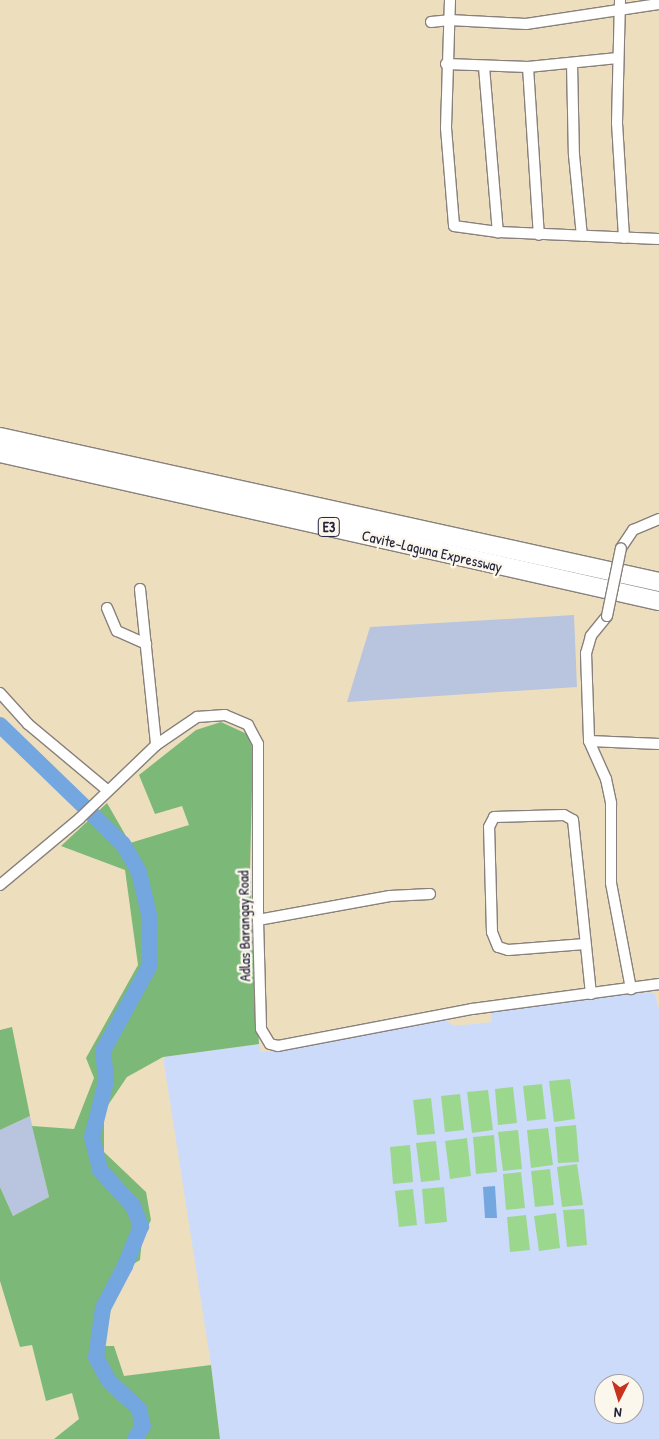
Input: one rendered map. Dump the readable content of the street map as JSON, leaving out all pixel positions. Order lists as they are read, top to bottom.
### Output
{
  "streets": {
    "highway": ["E3", "Cavite–Laguna Expressway"],
    "street": ["Adlas Barangay Road"]
  },
  "north": "bottom"
}
